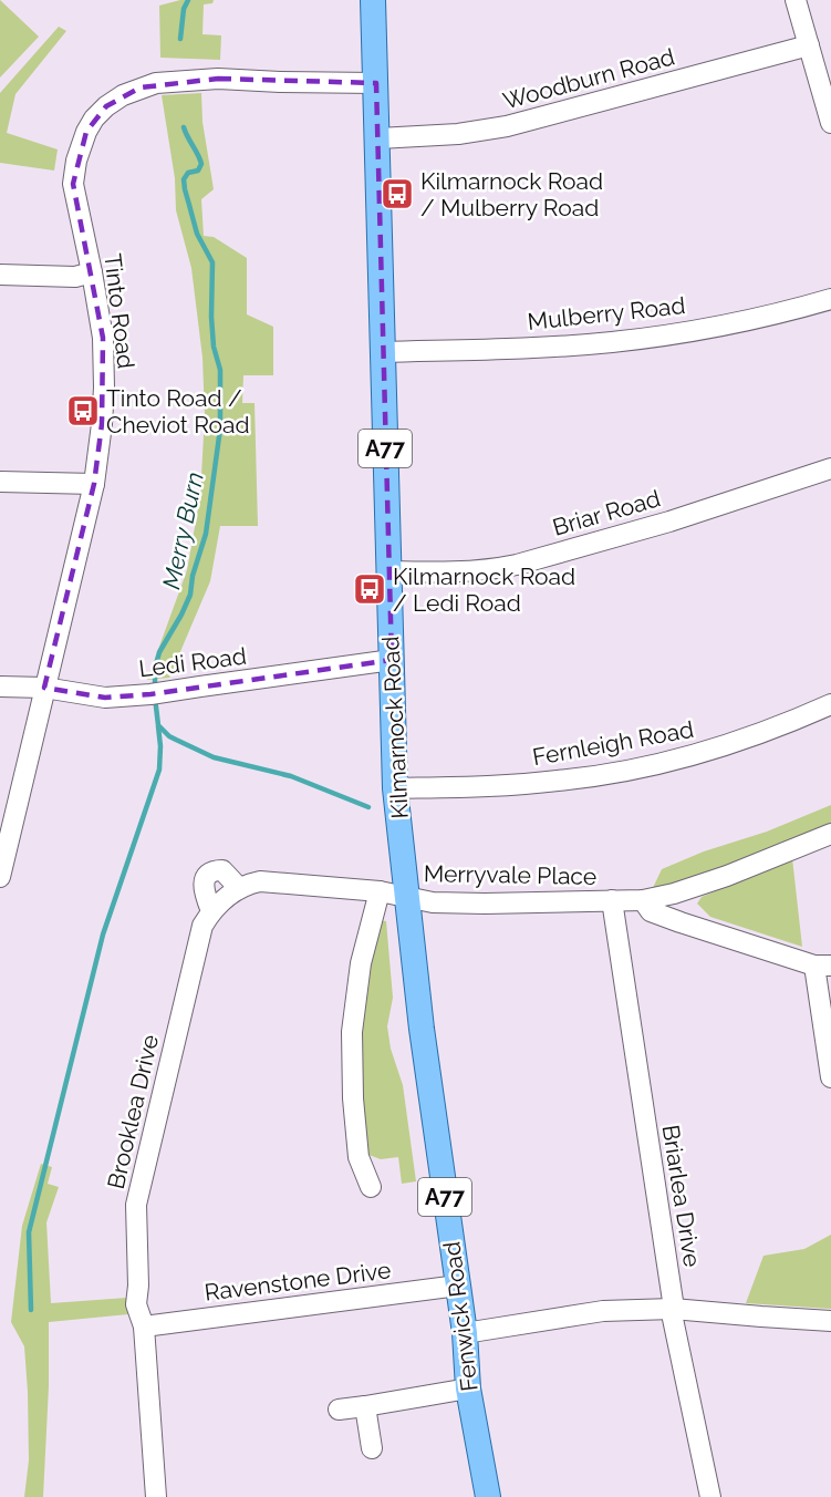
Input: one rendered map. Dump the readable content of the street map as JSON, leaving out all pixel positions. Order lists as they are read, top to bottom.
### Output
{
  "streets": {
    "main road": ["A77", "Kilmarnock Road", "Fenwick Road"],
    "street": [
      "Woodburn Road",
      "Tinto Road",
      "Mulberry Road",
      "Briar Road",
      "Ledi Road",
      "Fernleigh Road",
      "Merryvale Place",
      "Brooklea Drive",
      "Briarlea Drive",
      "Ravenstone Drive"
    ]
  },
  "crossings": [
    ["Woodburn Road", "Kilmarnock Road"],
    ["Tinto Road", "Ledi Road"],
    ["Tinto Road", "Kilmarnock Road"],
    ["Mulberry Road", "Kilmarnock Road"],
    ["Briar Road", "Kilmarnock Road"],
    ["Ledi Road", "Kilmarnock Road"],
    ["Kilmarnock Road", "Fernleigh Road"],
    ["Kilmarnock Road", "Merryvale Place"],
    ["Kilmarnock Road", "Brooklea Drive"],
    ["Kilmarnock Road", "Fenwick Road"],
    ["Merryvale Place", "Brooklea Drive"],
    ["Merryvale Place", "Briarlea Drive"],
    ["Merryvale Place", "Fenwick Road"],
    ["Brooklea Drive", "Ravenstone Drive"],
    ["Brooklea Drive", "Fenwick Road"],
    ["Ravenstone Drive", "Fenwick Road"]
  ],
  "water": ["Merry Burn"],
  "places": {
    "bus stop": ["Kilmarnock Road / Mulberry Road", "Tinto Road / Cheviot Road", "Kilmarnock Road / Ledi Road"]
  }
}
